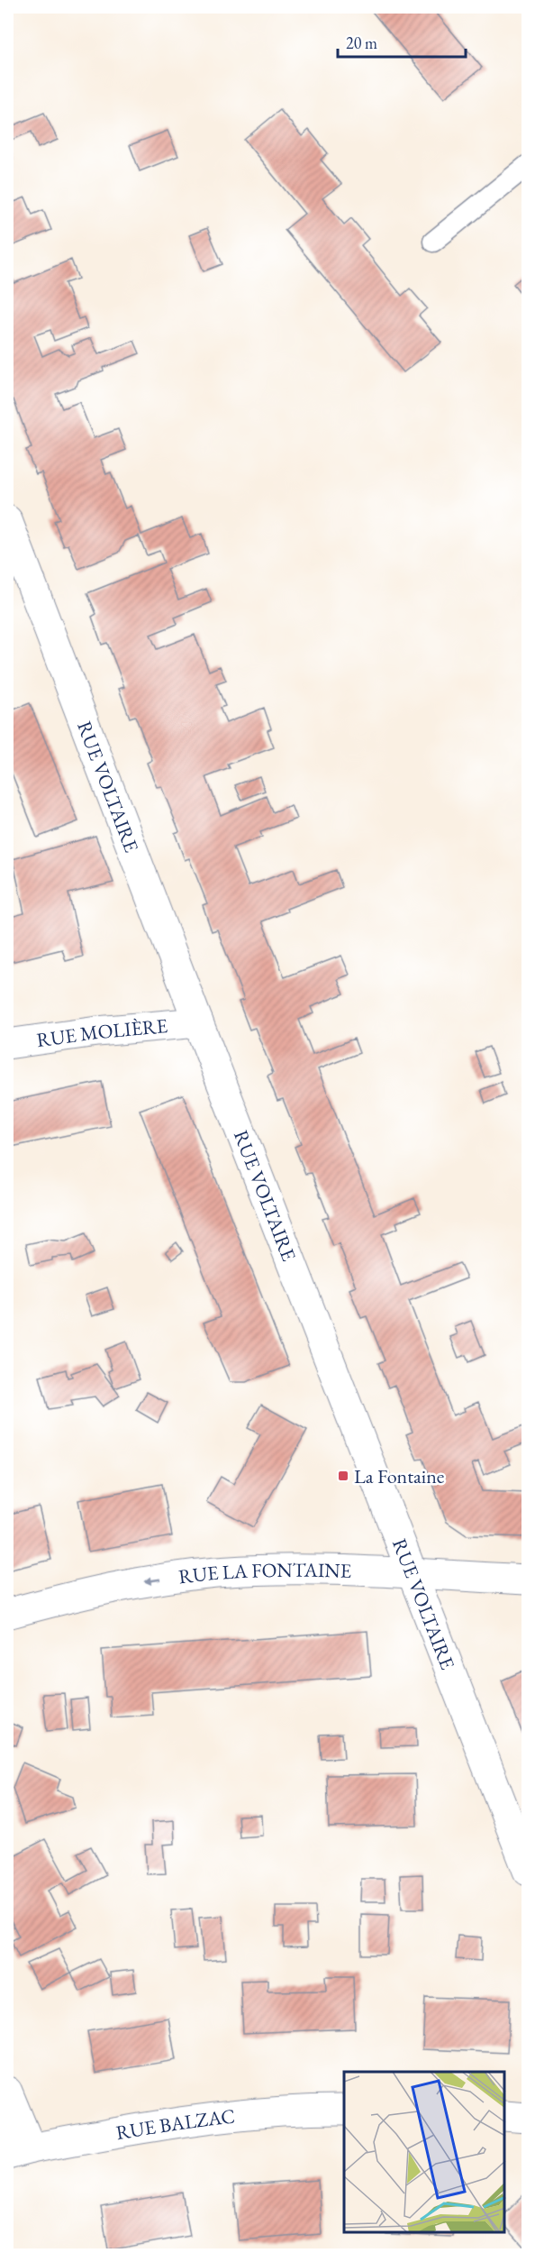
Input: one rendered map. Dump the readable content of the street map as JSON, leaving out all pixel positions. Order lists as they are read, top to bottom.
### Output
{
  "streets": {
    "street": [
      "RUE VOLTAIRE",
      "RUE MOLIÈRE",
      "RUE LA FONTAINE",
      "RUE BALZAC"
    ]
  },
  "crossings": [
    ["RUE VOLTAIRE", "RUE MOLIÈRE"],
    ["RUE VOLTAIRE", "RUE LA FONTAINE"]
  ],
  "one_way": ["RUE LA FONTAINE"],
  "places": {
    "transit": ["La Fontaine"]
  },
  "scale_bar": "20 m"
}
